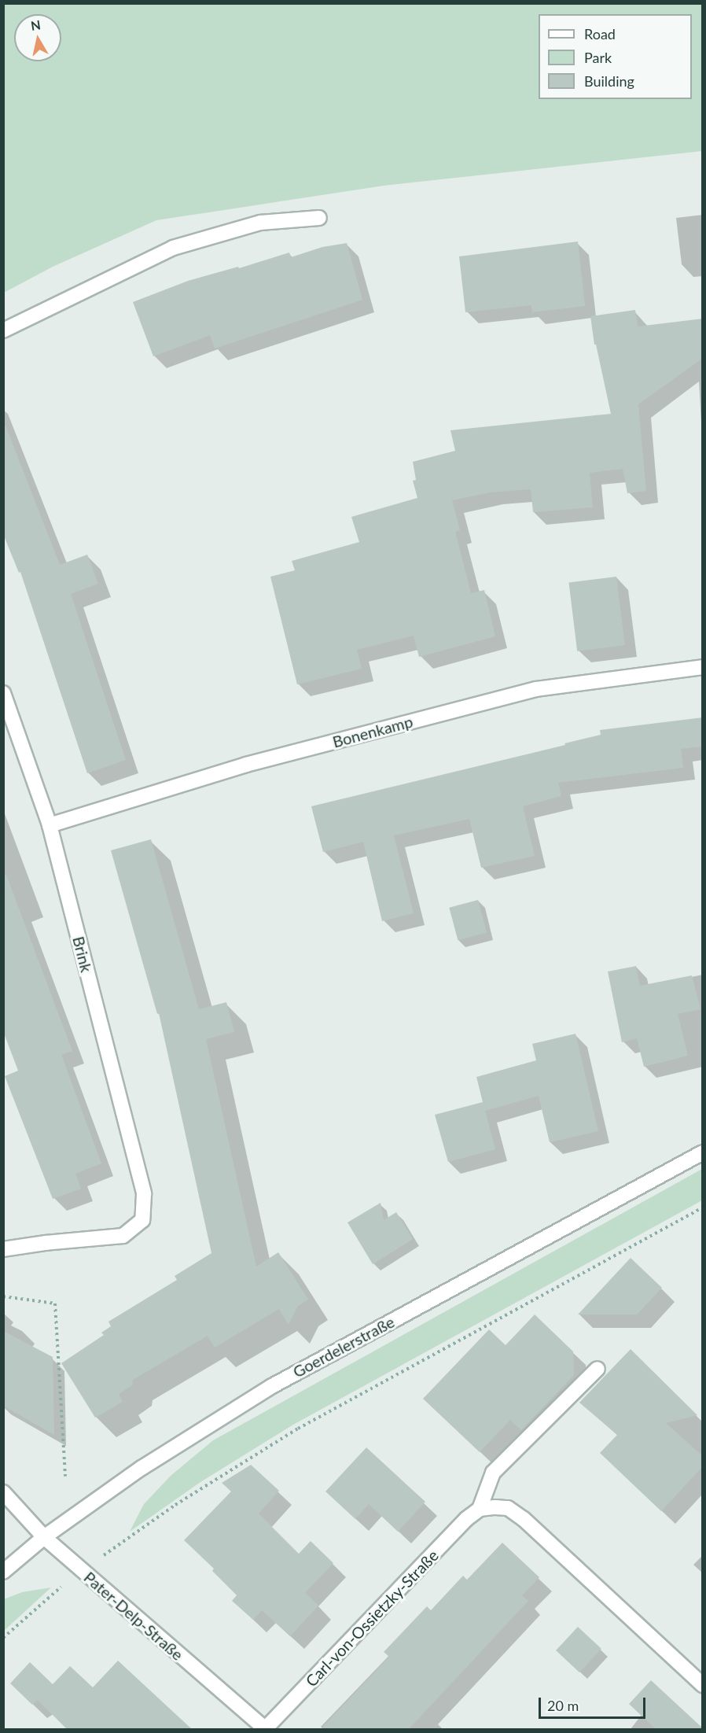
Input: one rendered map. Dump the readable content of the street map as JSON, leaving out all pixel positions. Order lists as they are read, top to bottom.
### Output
{
  "streets": {
    "street": [
      "Bonenkamp",
      "Brink",
      "Goerdelerstraße",
      "Pater-Delp-Straße",
      "Carl-von-Ossietzky-Straße"
    ]
  },
  "crossings": [
    ["Bonenkamp", "Brink"],
    ["Goerdelerstraße", "Pater-Delp-Straße"],
    ["Pater-Delp-Straße", "Carl-von-Ossietzky-Straße"]
  ],
  "legend": ["Road", "Park", "Building"],
  "scale_bar": "20 m",
  "north": "top"
}
